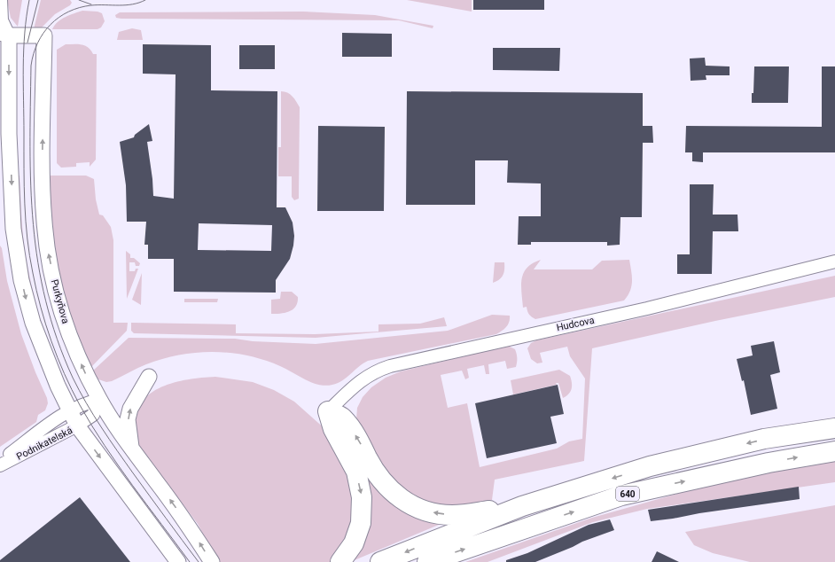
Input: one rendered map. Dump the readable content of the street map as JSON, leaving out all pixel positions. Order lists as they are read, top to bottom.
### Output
{
  "streets": {
    "highway": ["640"],
    "street": ["Purkyňova", "Hudcova", "Podnikatelská"]
  }
}
